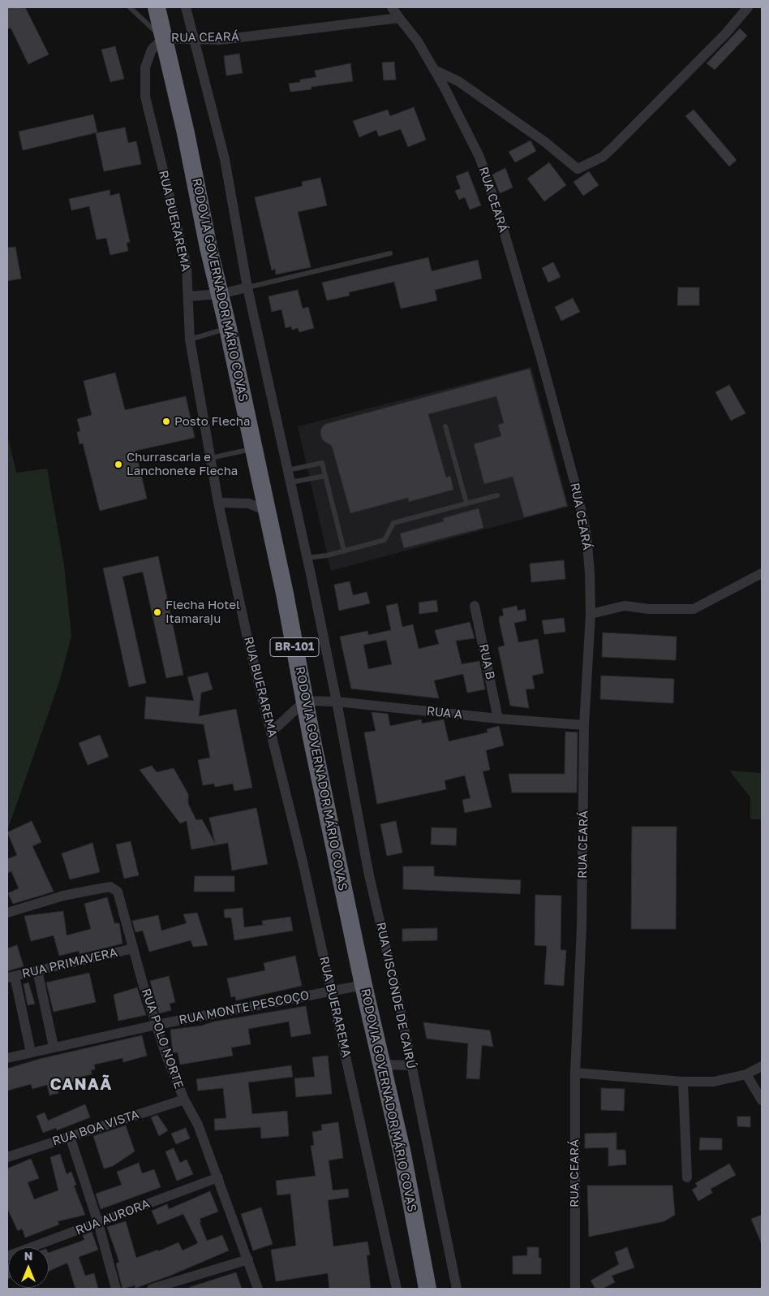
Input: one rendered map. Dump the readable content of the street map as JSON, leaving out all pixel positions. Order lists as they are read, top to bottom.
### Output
{
  "streets": {
    "highway": ["RODOVIA GOVERNADOR MÁRIO COVAS", "BR-101"],
    "street": [
      "RUA CEARÁ",
      "RUA BUERAREMA",
      "RUA B",
      "RUA A",
      "RUA PRIMAVERA",
      "RUA VISCONDE DE CAIRÚ",
      "RUA MONTE PESCOÇO",
      "RUA POLO NORTE",
      "RUA BOA VISTA",
      "RUA AURORA"
    ]
  },
  "crossings": [
    ["RUA CEARÁ", "RUA BUERAREMA"],
    ["RUA CEARÁ", "RODOVIA GOVERNADOR MÁRIO COVAS"],
    ["RUA CEARÁ", "RUA A"],
    ["RUA CEARÁ", "RUA VISCONDE DE CAIRÚ"],
    ["RUA BUERAREMA", "RODOVIA GOVERNADOR MÁRIO COVAS"],
    ["RUA BUERAREMA", "RUA MONTE PESCOÇO"],
    ["RODOVIA GOVERNADOR MÁRIO COVAS", "RUA A"],
    ["RODOVIA GOVERNADOR MÁRIO COVAS", "RUA MONTE PESCOÇO"],
    ["RUA B", "RUA A"],
    ["RUA A", "RUA VISCONDE DE CAIRÚ"],
    ["RUA PRIMAVERA", "RUA POLO NORTE"],
    ["RUA MONTE PESCOÇO", "RUA POLO NORTE"],
    ["RUA POLO NORTE", "RUA BOA VISTA"],
    ["RUA POLO NORTE", "RUA AURORA"]
  ],
  "districts": ["CANAÃ"],
  "places": ["Posto Flecha", "Churrascaria e Lanchonete Flecha", "Flecha Hotel Itamaraju"],
  "north": "top"
}
